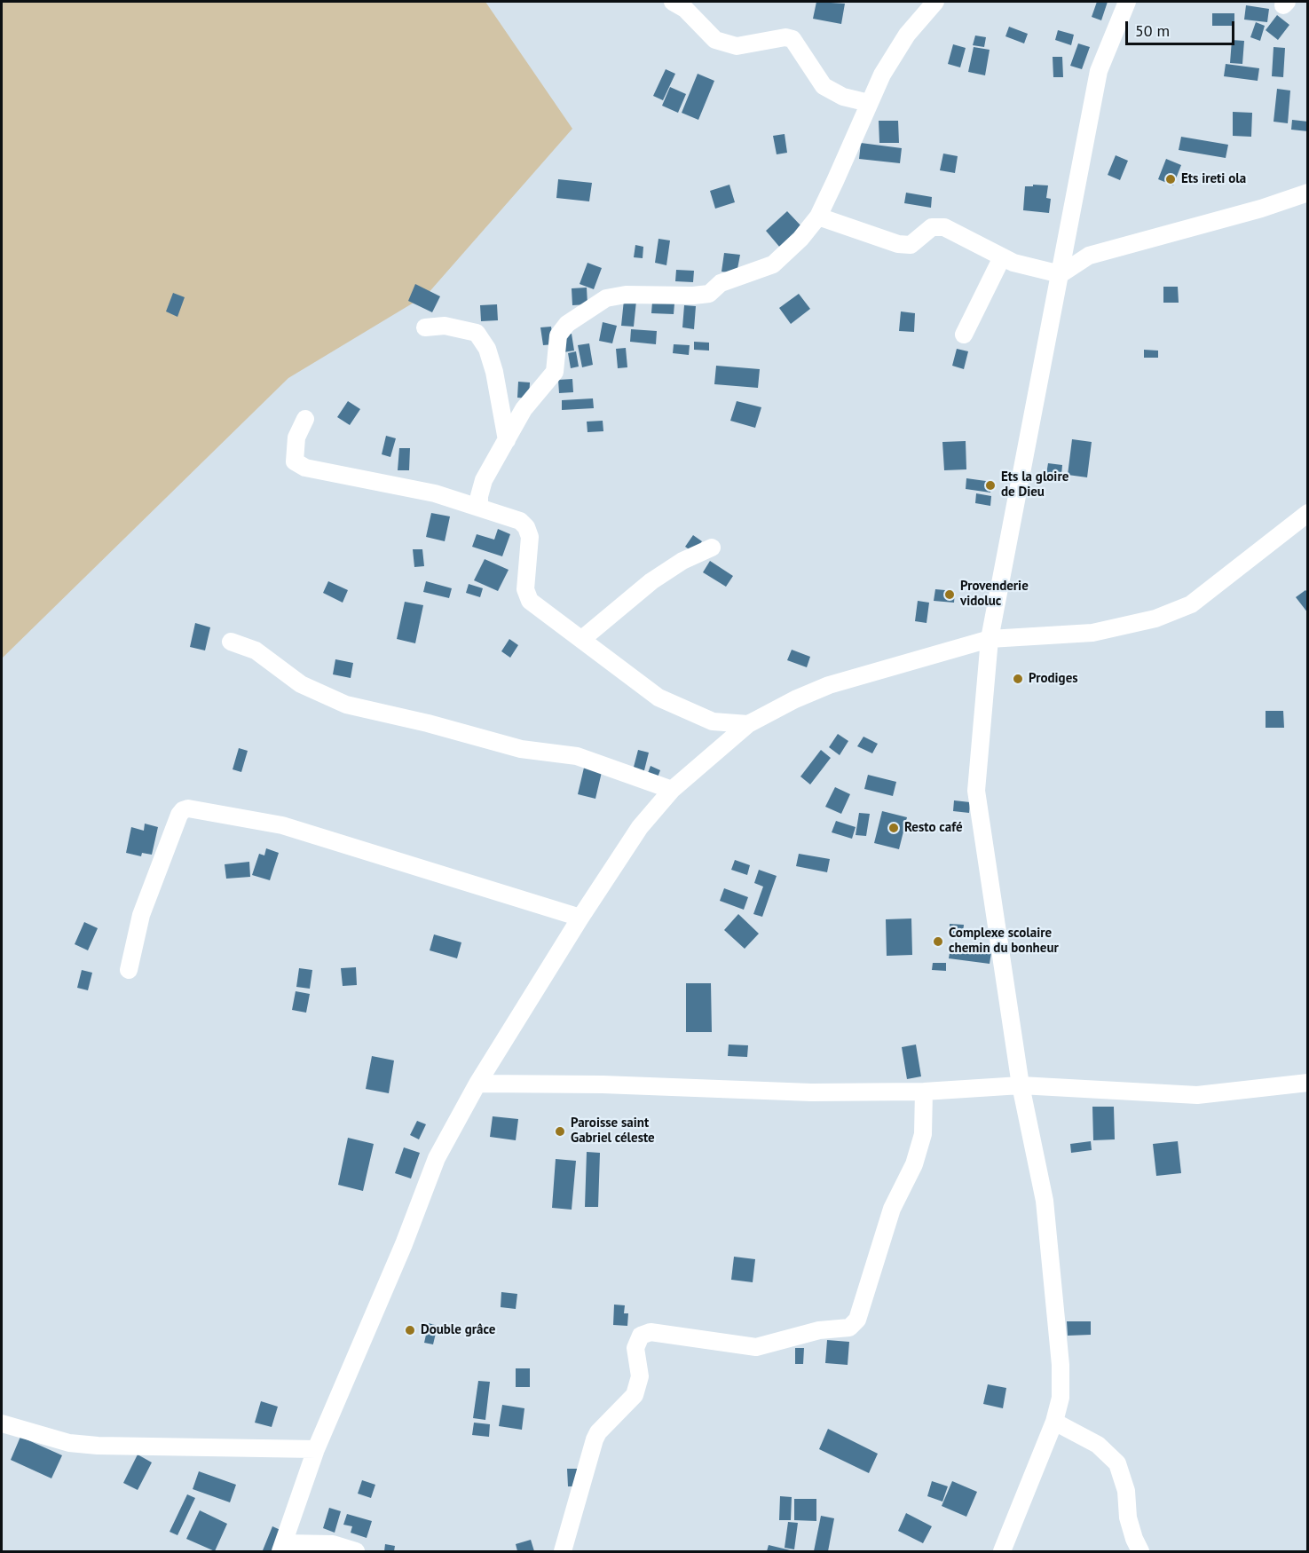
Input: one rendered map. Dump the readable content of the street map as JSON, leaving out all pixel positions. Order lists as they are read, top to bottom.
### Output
{
  "places": [
    "Ets ireti ola",
    "Ets la gloire de Dieu",
    "Provenderie vidoluc",
    "Prodiges",
    "Resto café",
    "Complexe scolaire chemin du bonheur",
    "Paroisse saint Gabriel céleste",
    "Double grâce"
  ],
  "scale_bar": "50 m"
}
